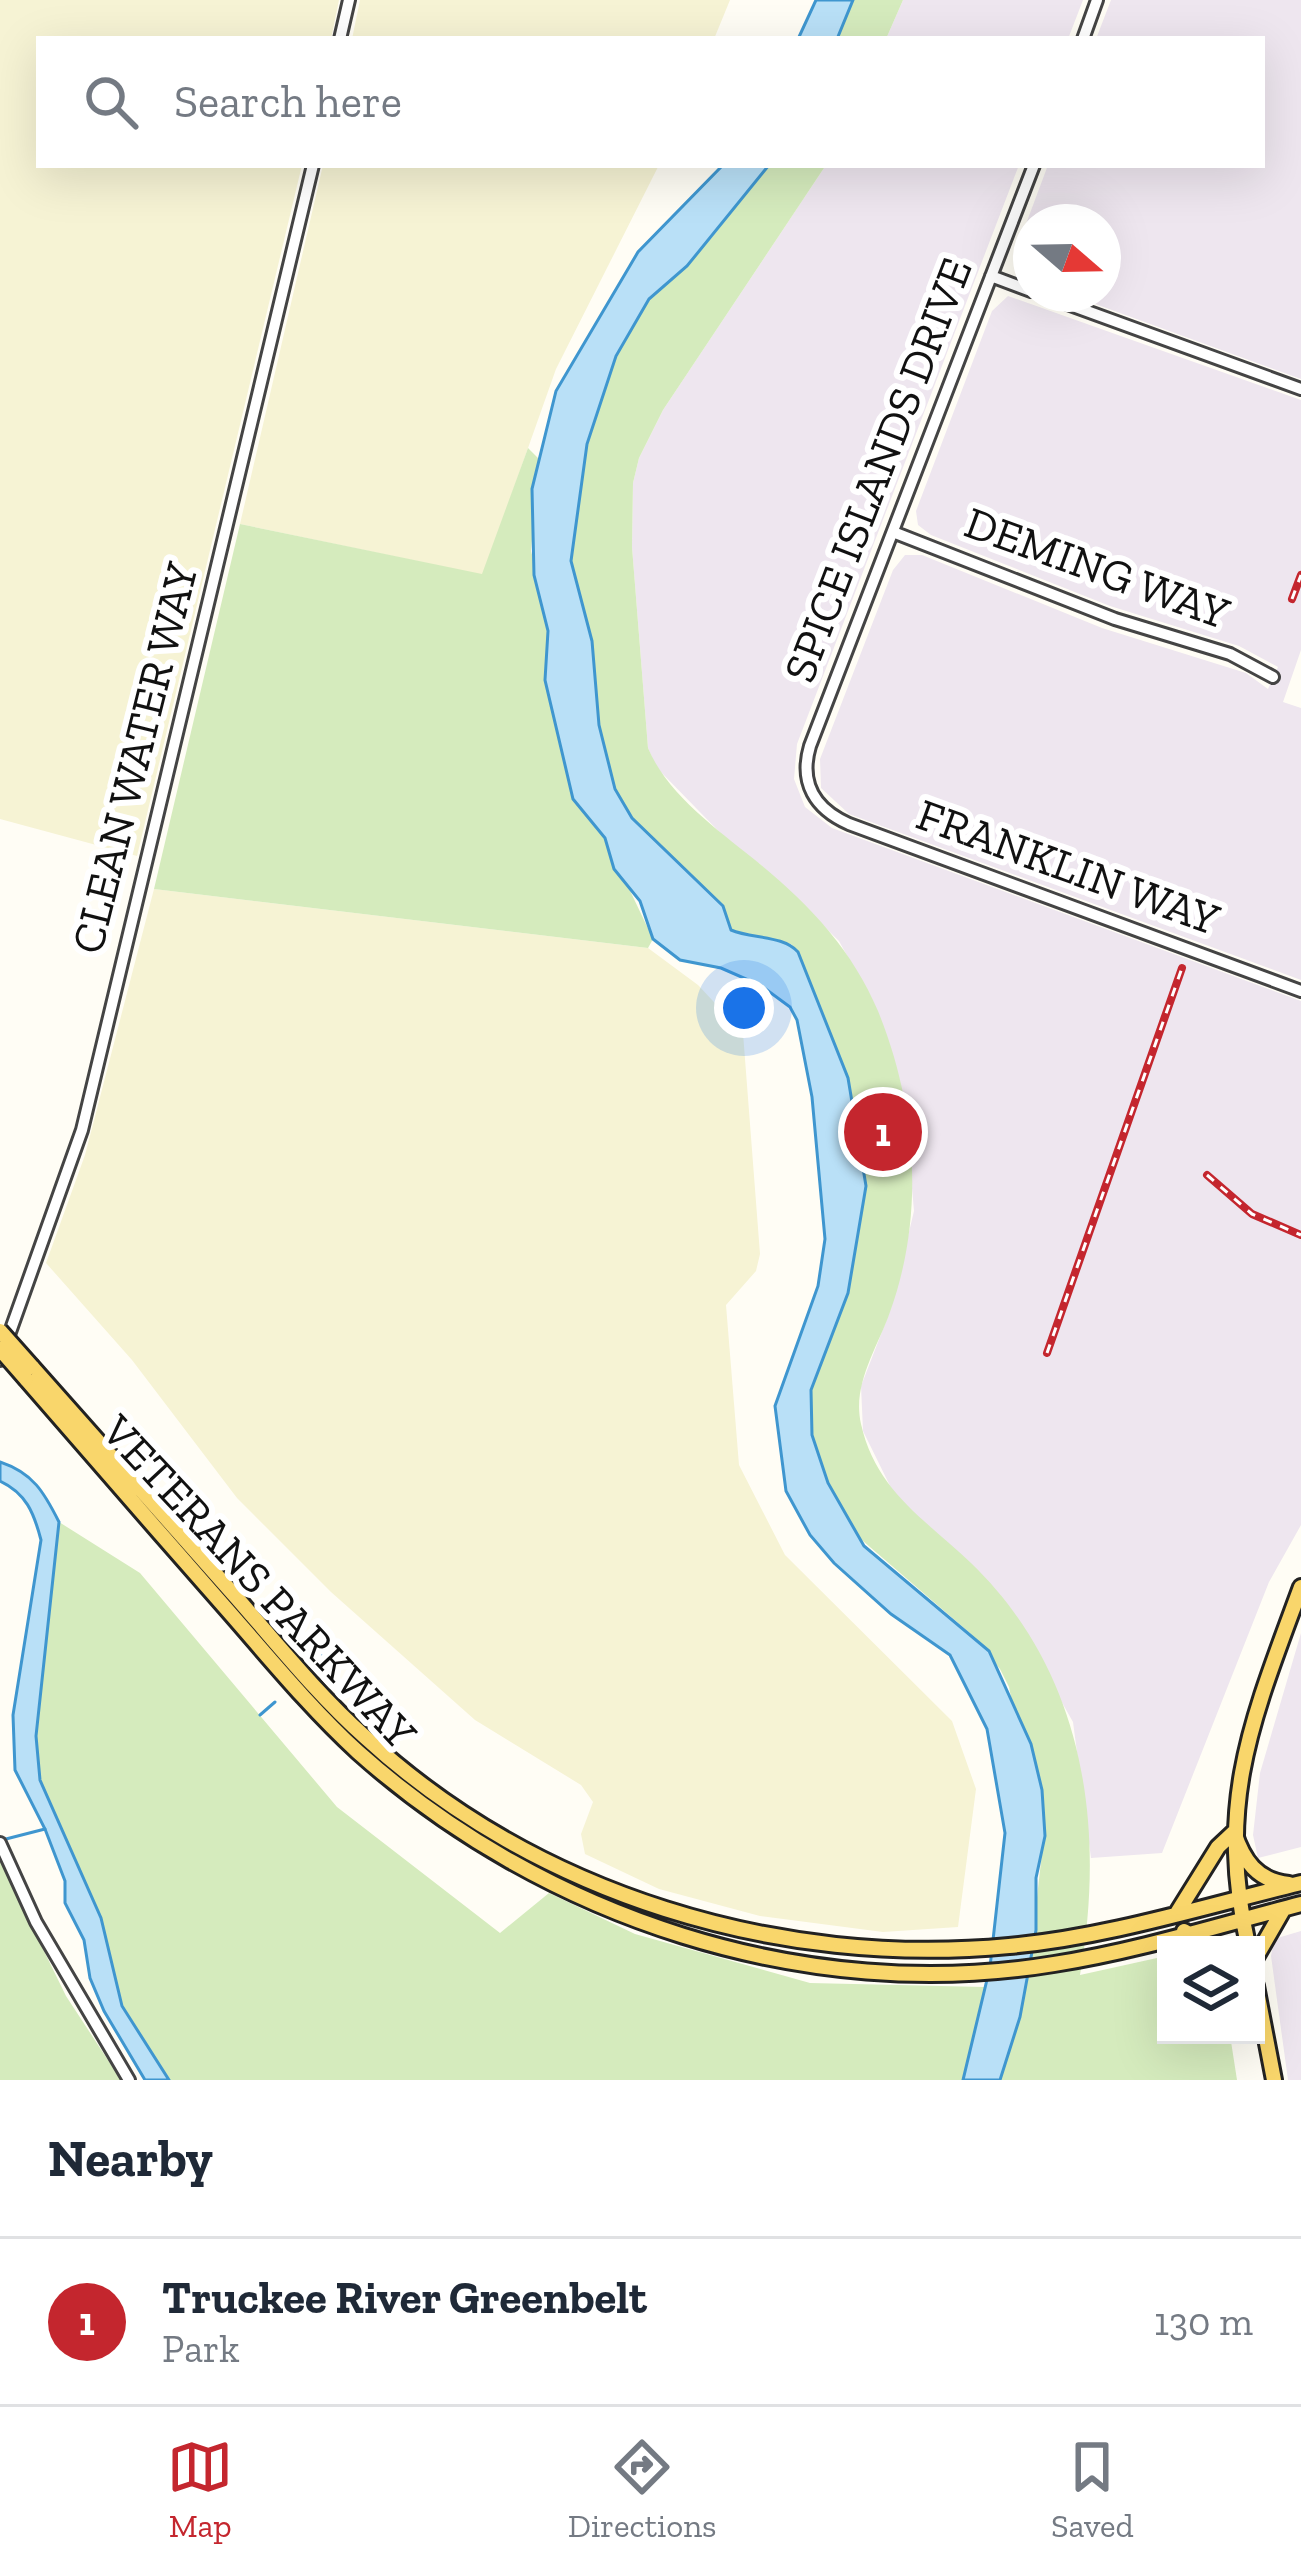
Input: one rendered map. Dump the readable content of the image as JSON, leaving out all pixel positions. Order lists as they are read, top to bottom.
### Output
{
  "streets": {
    "main road": ["VETERANS PARKWAY"],
    "street": [
      "SPICE ISLANDS DRIVE",
      "DEMING WAY",
      "CLEAN WATER WAY",
      "FRANKLIN WAY"
    ]
  },
  "crossings": [
    ["SPICE ISLANDS DRIVE", "DEMING WAY"],
    ["SPICE ISLANDS DRIVE", "FRANKLIN WAY"]
  ],
  "north": "right",
  "page": {
    "search": "Search here",
    "pins": "1",
    "heading": "Nearby",
    "list": [
      {
        "mark": "1",
        "name": "Truckee River Greenbelt",
        "note": "Park",
        "value": "130 m"
      }
    ],
    "nav": ["Map", "Directions", "Saved"]
  }
}
